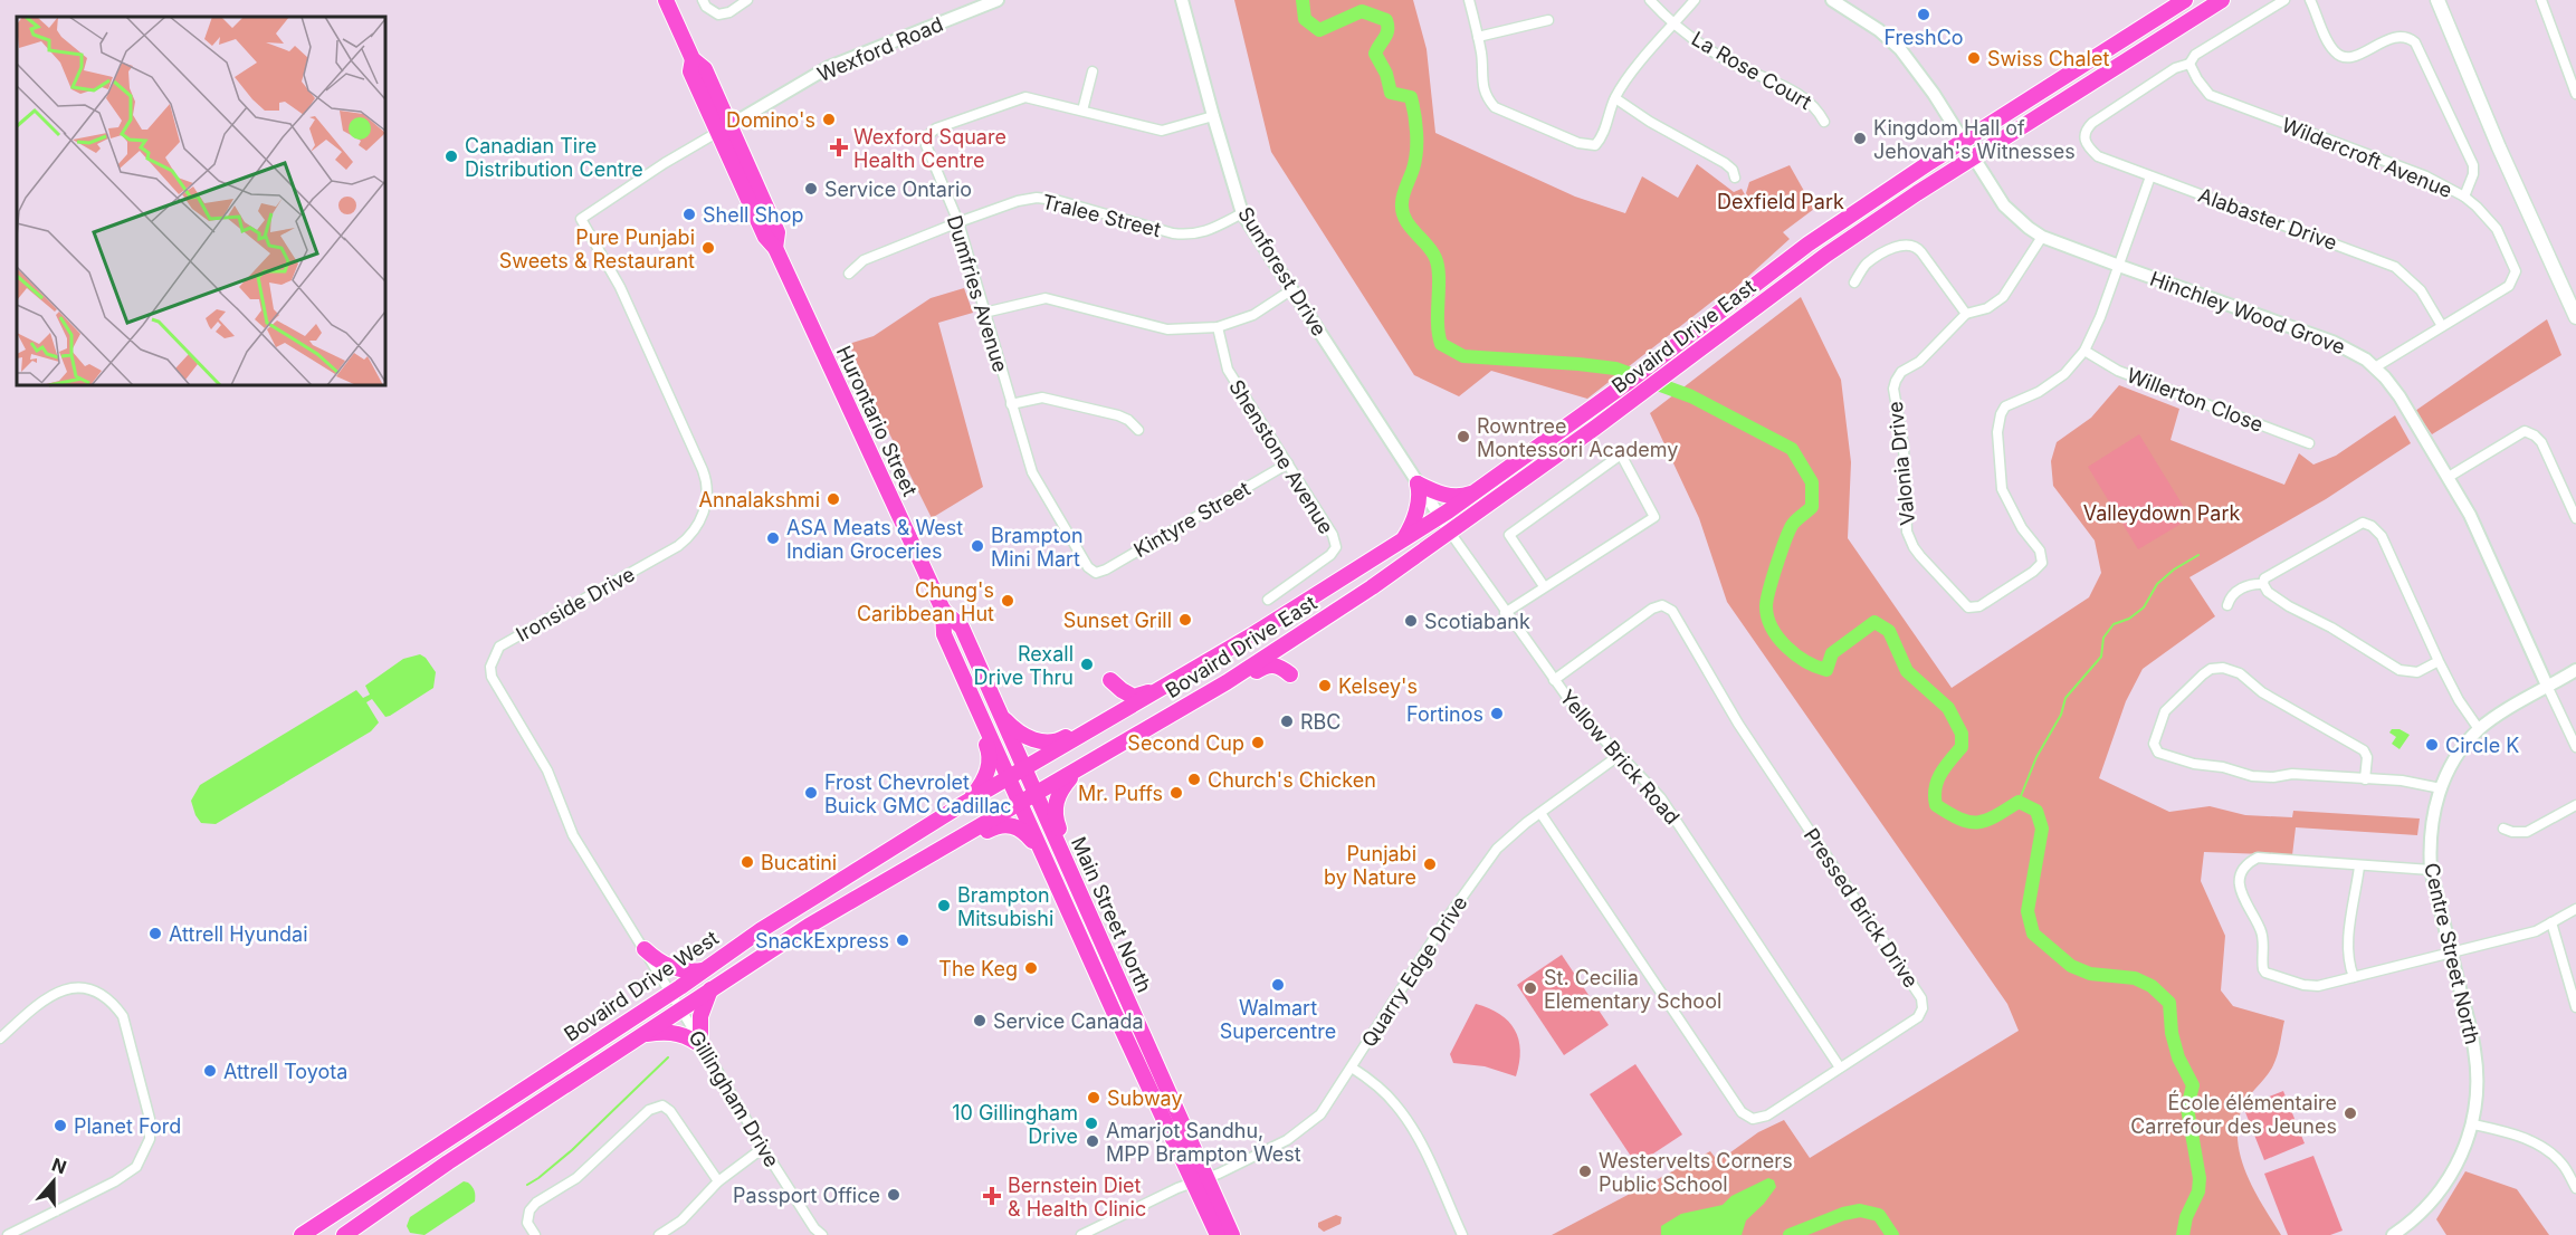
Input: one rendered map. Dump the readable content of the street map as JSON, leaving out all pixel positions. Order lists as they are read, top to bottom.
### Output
{
  "streets": {
    "main road": [
      "Bovaird Drive East",
      "Hurontario Street",
      "Main Street North",
      "Bovaird Drive West"
    ],
    "street": [
      "Wexford Road",
      "La Rose Court",
      "Wildercroft Avenue",
      "Tralee Street",
      "Alabaster Drive",
      "Sunforest Drive",
      "Dumfries Avenue",
      "Hinchley Wood Grove",
      "Willerton Close",
      "Shenstone Avenue",
      "Valonia Drive",
      "Kintyre Street",
      "Ironside Drive",
      "Yellow Brick Road",
      "Pressed Brick Drive",
      "Centre Street North",
      "Quarry Edge Drive",
      "Gillingham Drive"
    ]
  },
  "crossings": [
    ["Wexford Road", "Hurontario Street"],
    ["Wexford Road", "Ironside Drive"],
    ["Wildercroft Avenue", "Alabaster Drive"],
    ["Wildercroft Avenue", "Hinchley Wood Grove"],
    ["Tralee Street", "Sunforest Drive"],
    ["Tralee Street", "Dumfries Avenue"],
    ["Alabaster Drive", "Valonia Drive"],
    ["Sunforest Drive", "Dumfries Avenue"],
    ["Sunforest Drive", "Bovaird Drive East"],
    ["Sunforest Drive", "Yellow Brick Road"],
    ["Dumfries Avenue", "Kintyre Street"],
    ["Hinchley Wood Grove", "Bovaird Drive East"],
    ["Hinchley Wood Grove", "Valonia Drive"],
    ["Hinchley Wood Grove", "Centre Street North"],
    ["Bovaird Drive East", "Hurontario Street"],
    ["Bovaird Drive East", "Yellow Brick Road"],
    ["Bovaird Drive East", "Main Street North"],
    ["Bovaird Drive East", "Bovaird Drive West"],
    ["Willerton Close", "Valonia Drive"],
    ["Hurontario Street", "Ironside Drive"],
    ["Hurontario Street", "Main Street North"],
    ["Hurontario Street", "Bovaird Drive West"],
    ["Shenstone Avenue", "Kintyre Street"],
    ["Ironside Drive", "Bovaird Drive West"],
    ["Ironside Drive", "Gillingham Drive"],
    ["Yellow Brick Road", "Pressed Brick Drive"],
    ["Yellow Brick Road", "Quarry Edge Drive"],
    ["Pressed Brick Drive", "Quarry Edge Drive"],
    ["Main Street North", "Quarry Edge Drive"],
    ["Main Street North", "Bovaird Drive West"],
    ["Bovaird Drive West", "Gillingham Drive"]
  ],
  "parks": ["Dexfield Park", "Valleydown Park"],
  "places": {
    "other": [
      "FreshCo",
      "Swiss Chalet",
      "Domino's",
      "Kingdom Hall of Jehovah's Witnesses",
      "Canadian Tire Distribution Centre",
      "Service Ontario",
      "Shell Shop",
      "Pure Punjabi Sweets & Restaurant",
      "Rowntree Montessori Academy",
      "Annalakshmi",
      "ASA Meats & West Indian Groceries",
      "Brampton Mini Mart",
      "Chung's Caribbean Hut",
      "Sunset Grill",
      "Scotiabank",
      "Rexall Drive Thru",
      "Kelsey's",
      "Fortinos",
      "RBC",
      "Second Cup",
      "Circle K",
      "Church's Chicken",
      "Frost Chevrolet Buick GMC Cadillac",
      "Mr. Puffs",
      "Bucatini",
      "Punjabi by Nature",
      "Brampton Mitsubishi",
      "Attrell Hyundai",
      "SnackExpress",
      "The Keg",
      "Walmart Supercentre",
      "St. Cecilia Elementary School",
      "Service Canada",
      "Attrell Toyota",
      "Subway",
      "École élémentaire Carrefour des Jeunes",
      "10 Gillingham Drive",
      "Planet Ford",
      "Amarjot Sandhu, MPP Brampton West",
      "Westervelts Corners Public School",
      "Passport Office"
    ],
    "health": ["Wexford Square Health Centre", "Bernstein Diet & Health Clinic"]
  },
  "north": "top"
}
